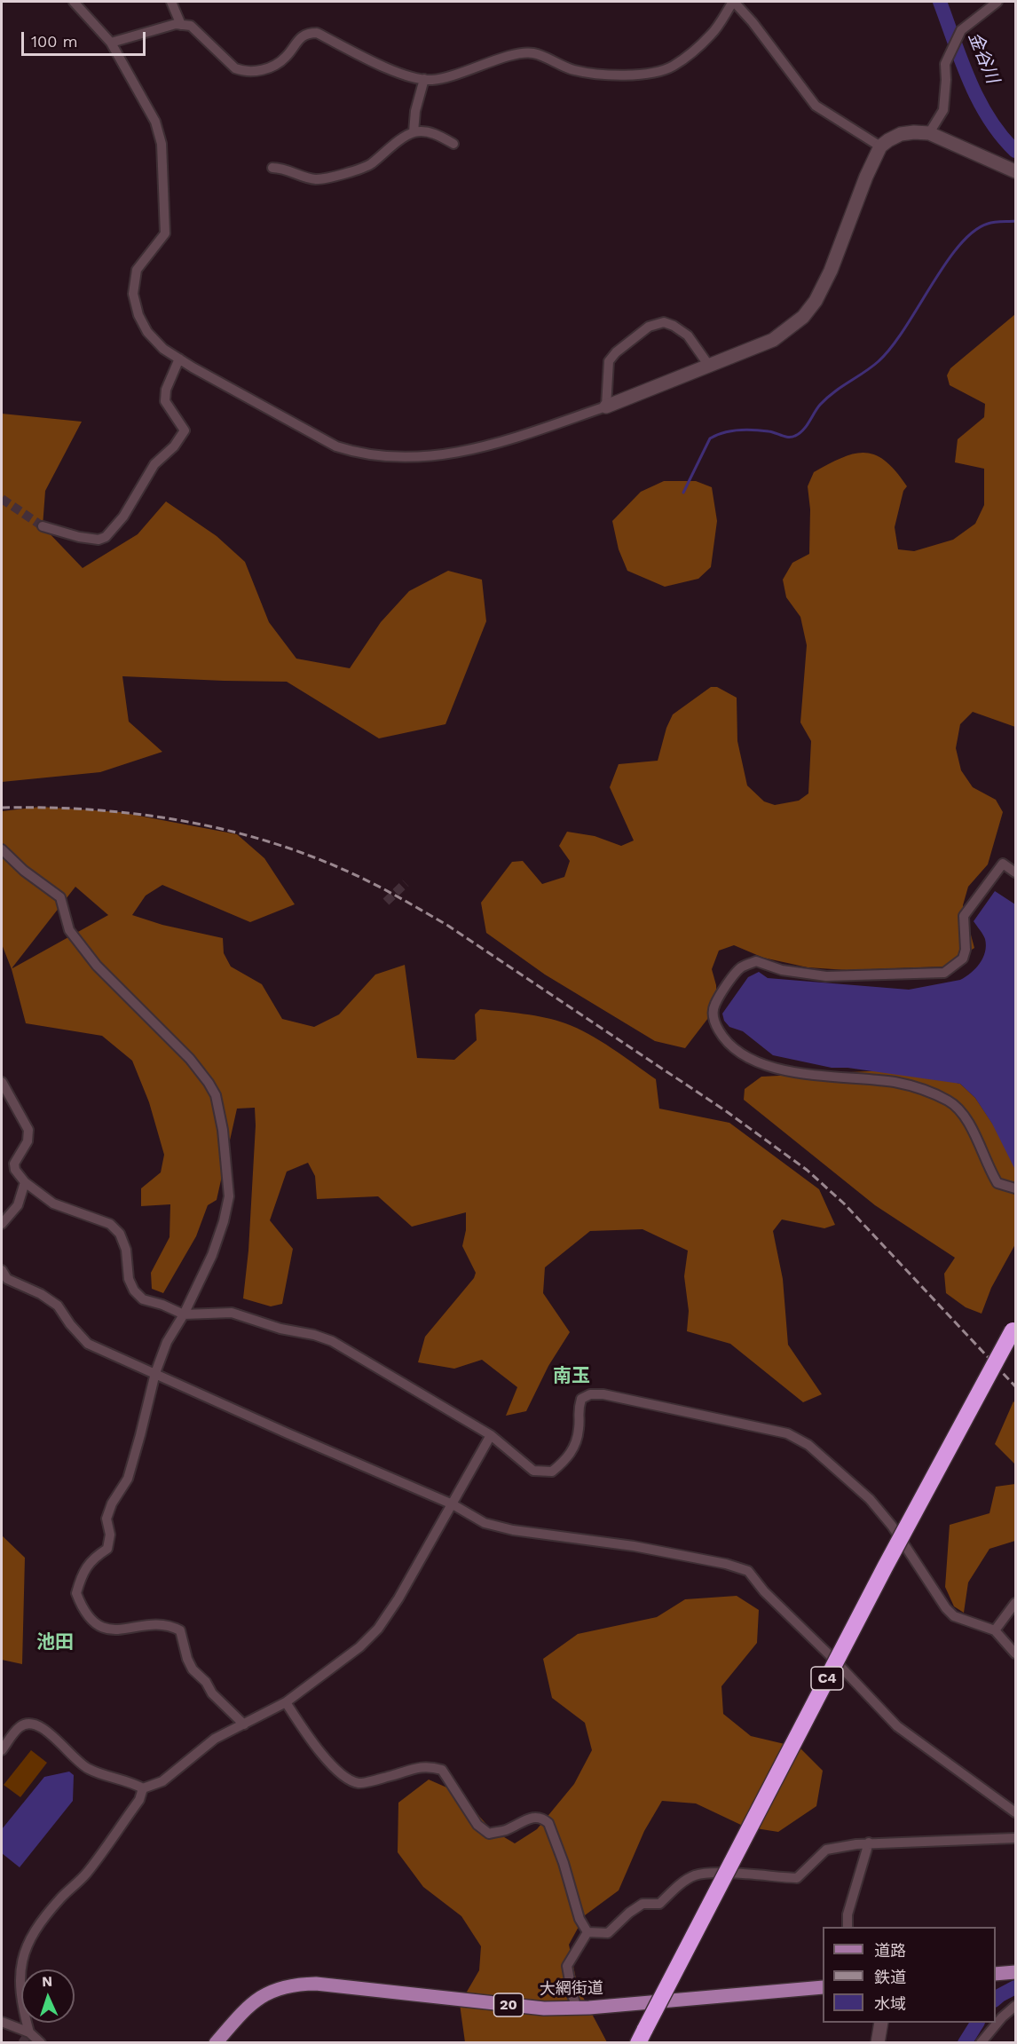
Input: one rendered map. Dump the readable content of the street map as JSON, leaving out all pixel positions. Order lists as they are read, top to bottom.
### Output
{
  "streets": {
    "highway": ["C4"],
    "main road": ["大網街道", "20"]
  },
  "districts": ["南玉", "池田"],
  "water": ["金谷川"],
  "legend": ["道路", "鉄道", "水域"],
  "scale_bar": "100 m",
  "north": "top"
}
